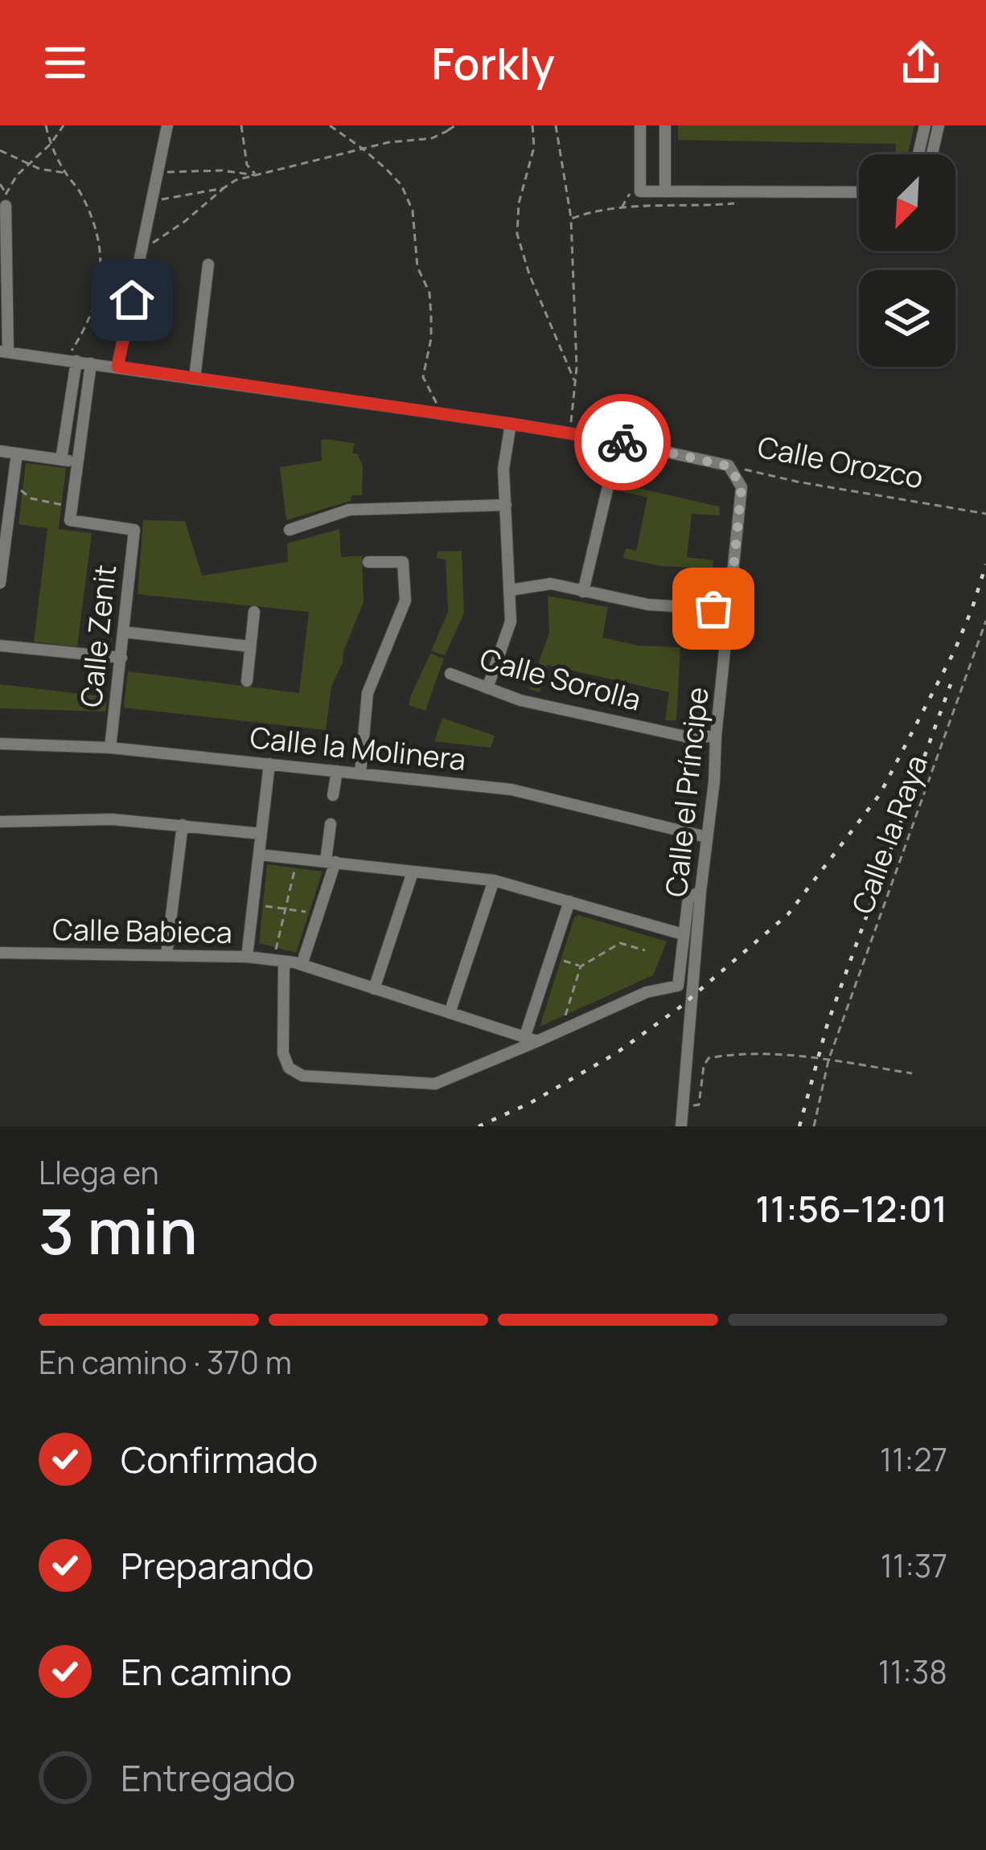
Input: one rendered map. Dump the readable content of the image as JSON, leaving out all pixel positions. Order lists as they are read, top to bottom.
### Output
{
  "streets": {
    "street": [
      "Calle Orozco",
      "Calle Zenit",
      "Calle Sorolla",
      "Calle la Molinera",
      "Calle el Príncipe",
      "Calle Babieca"
    ],
    "path": ["Calle la Raya"]
  },
  "crossings": [
    ["Calle Orozco", "Calle el Príncipe"],
    ["Calle Zenit", "Calle la Molinera"],
    ["Calle Sorolla", "Calle el Príncipe"],
    ["Calle la Molinera", "Calle el Príncipe"]
  ],
  "north": "bottom left",
  "page": {
    "header": "Forkly",
    "heading": ["3 min", "Llega en", "11:56–12:01"],
    "bar": "En camino · 370 m",
    "list": [
      ["Confirmado", "11:27"],
      ["Preparando", "11:37"],
      ["En camino", "11:38"],
      "Entregado"
    ]
  }
}
